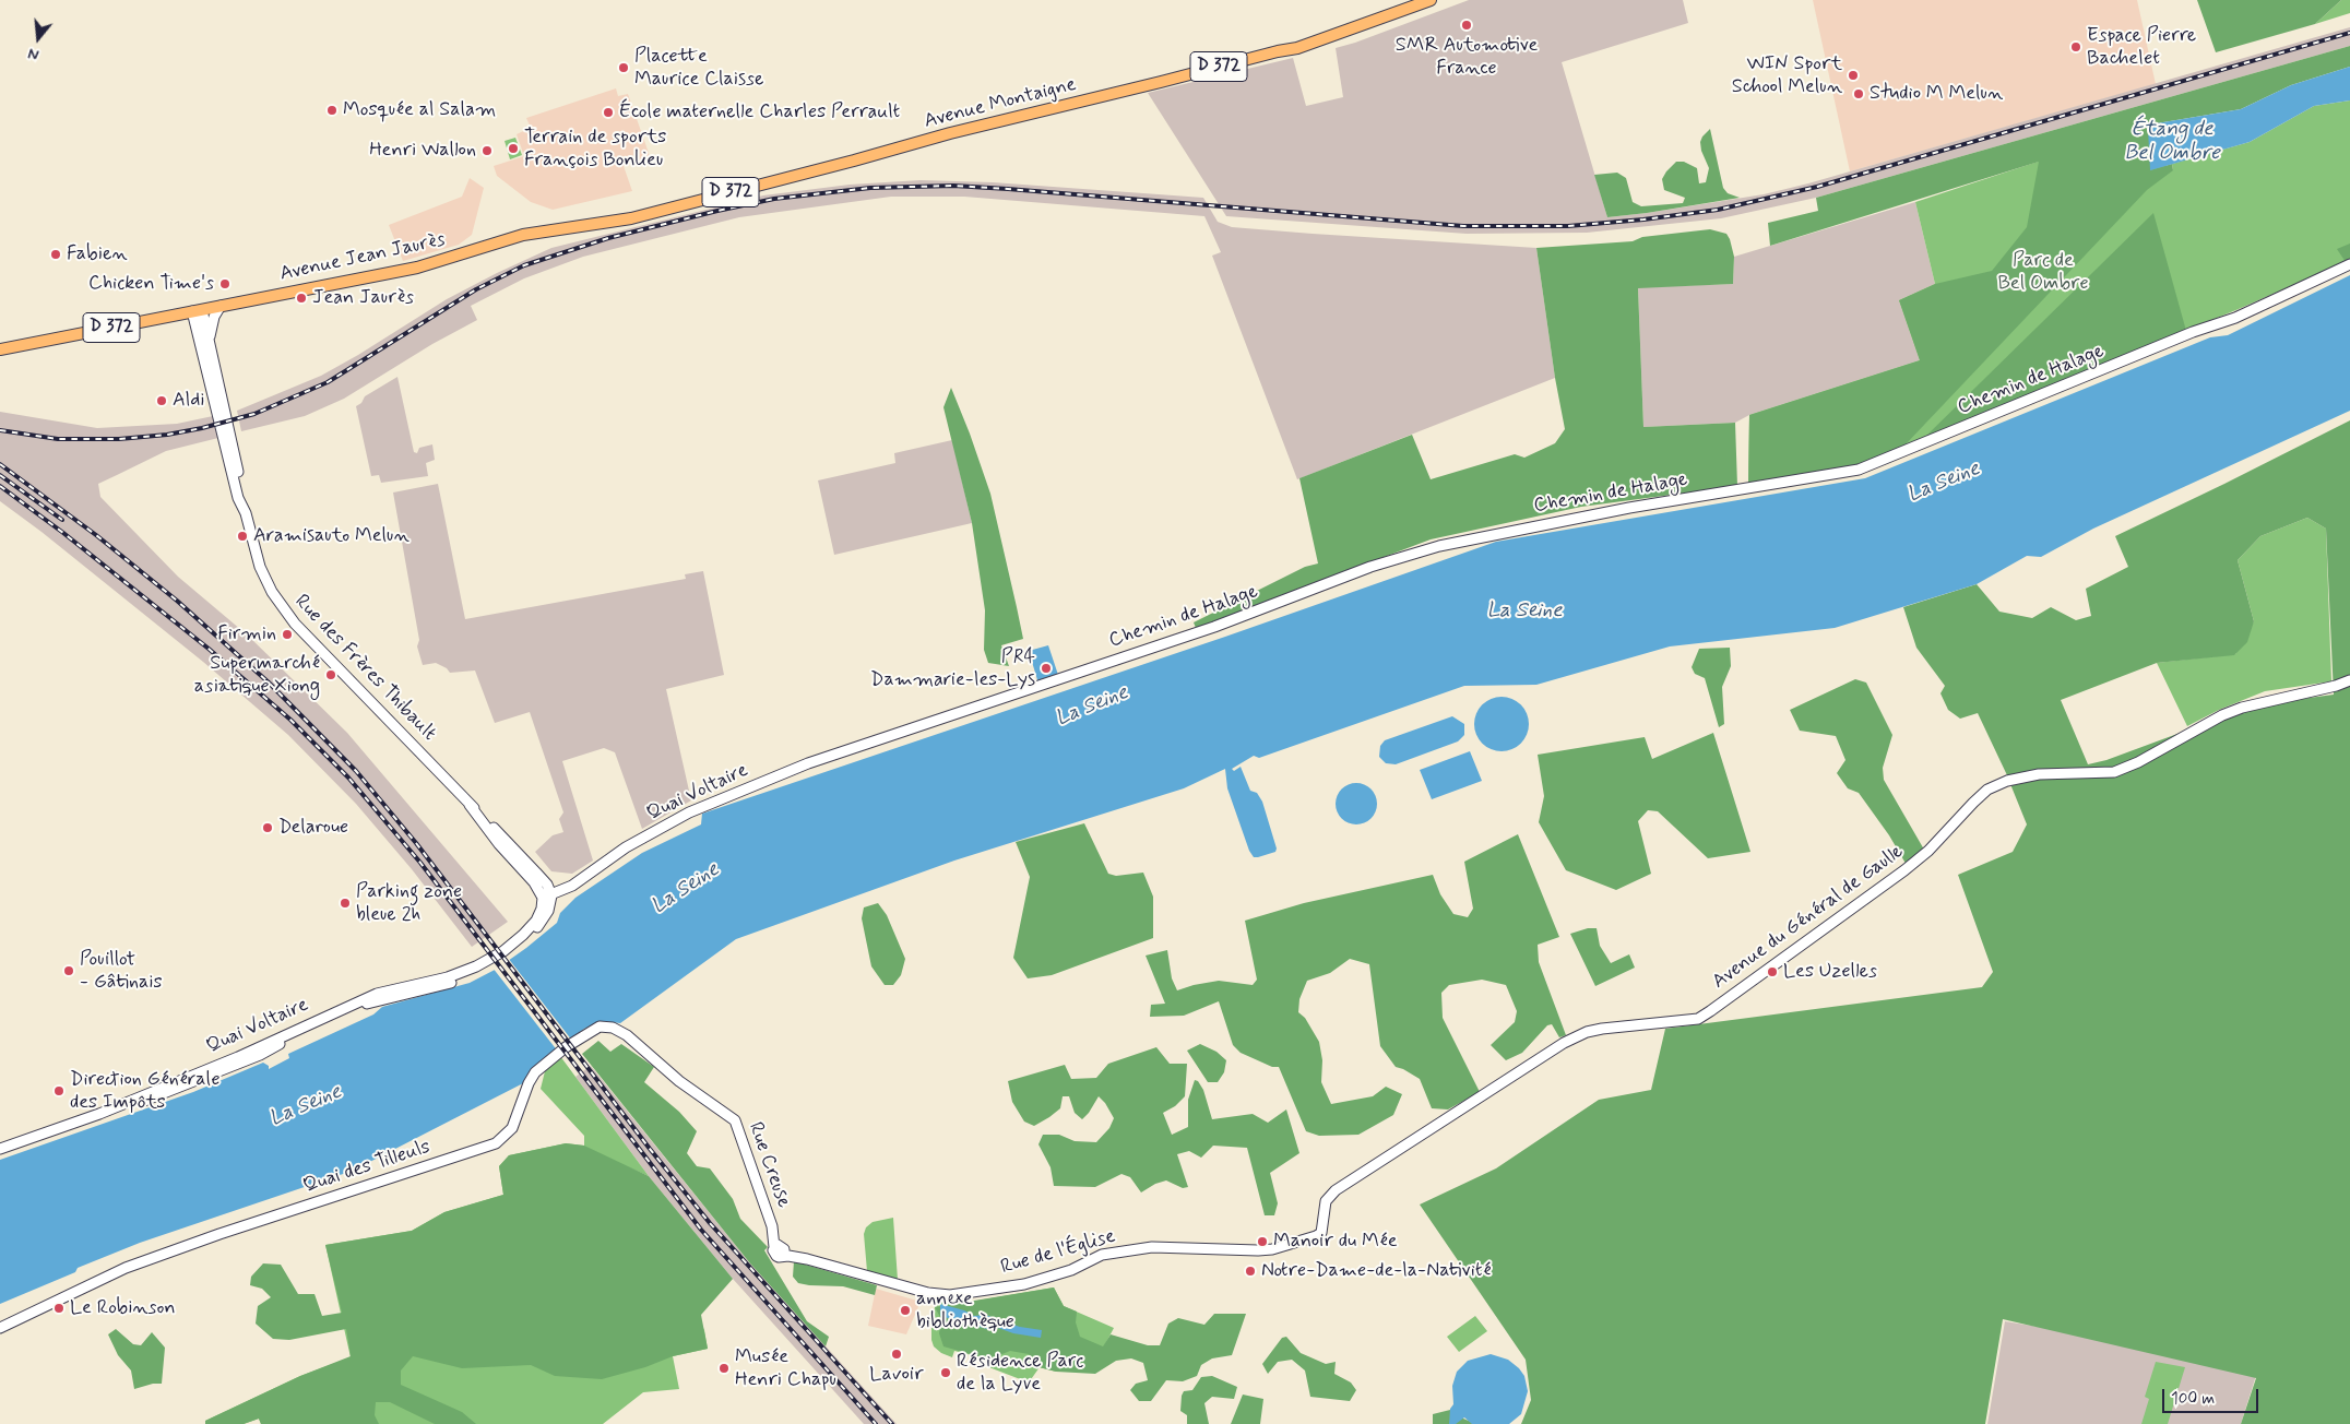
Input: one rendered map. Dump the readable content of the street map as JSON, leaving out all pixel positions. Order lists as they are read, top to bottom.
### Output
{
  "streets": {
    "main road": ["D 372", "Avenue Montaigne", "Avenue Jean Jaurès"],
    "street": [
      "Chemin de Halage",
      "Rue des Frères Thibault",
      "Quai Voltaire",
      "Avenue du Général de Gaulle",
      "Rue Creuse",
      "Quai des Tilleuls",
      "Rue de l'Église"
    ]
  },
  "crossings": [
    ["Avenue Montaigne", "Avenue Jean Jaurès"],
    ["Avenue Jean Jaurès", "Rue des Frères Thibault"],
    ["Chemin de Halage", "Quai Voltaire"],
    ["Rue des Frères Thibault", "Quai Voltaire"],
    ["Avenue du Général de Gaulle", "Rue de l'Église"],
    ["Rue Creuse", "Quai des Tilleuls"],
    ["Rue Creuse", "Rue de l'Église"]
  ],
  "water": ["Étang de Bel Ombre", "La Seine"],
  "parks": ["Parc de Bel Ombre"],
  "places": [
    "SMR Automotive France",
    "Espace Pierre Bachelet",
    "Placette Maurice Claisse",
    "WIN Sport School Melun",
    "Studio M Melun",
    "Mosquée al Salam",
    "École maternelle Charles Perrault",
    "Terrain de sports François Bonlieu",
    "Henri Wallon",
    "Fabien",
    "Chicken Time's",
    "Jean Jaurès",
    "Aldi",
    "Aramisauto Melun",
    "Firmin",
    "PR4 Dammarie-les-Lys",
    "Supermarché asiatique Xiong",
    "Delaroue",
    "Parking zone bleue 2h",
    "Pouillot - Gâtinais",
    "Les Uzelles",
    "Direction Générale des Impôts",
    "Manoir du Mée",
    "Notre-Dame-de-la-Nativité",
    "Le Robinson",
    "annexe bibliothèque",
    "Lavoir",
    "Musée Henri Chapu",
    "Résidence Parc de la Lyve"
  ],
  "scale_bar": "100 m",
  "north": "bottom"
}
